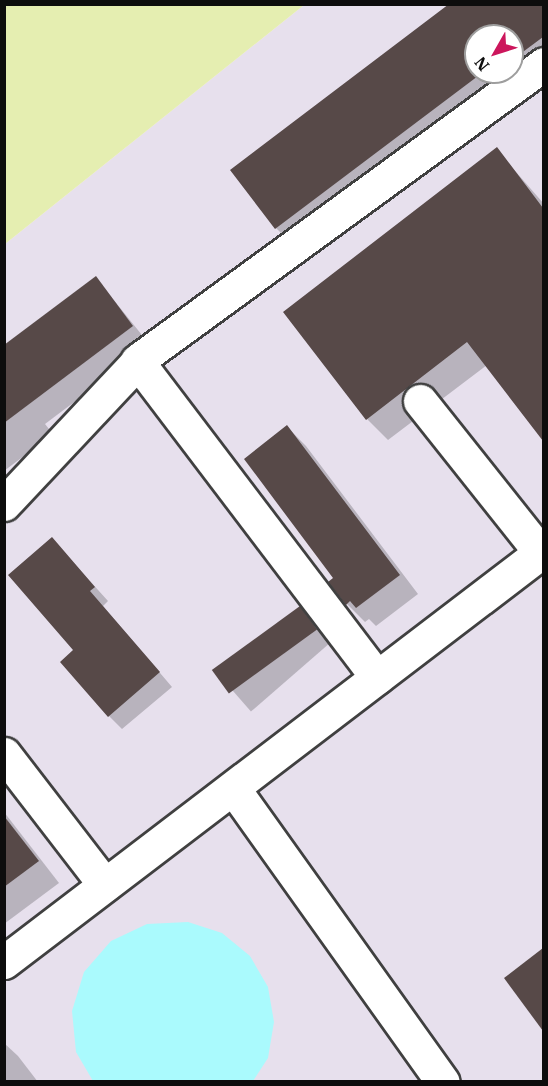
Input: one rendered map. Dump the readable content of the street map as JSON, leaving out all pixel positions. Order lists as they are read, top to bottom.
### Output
{
  "north": "bottom left"
}
